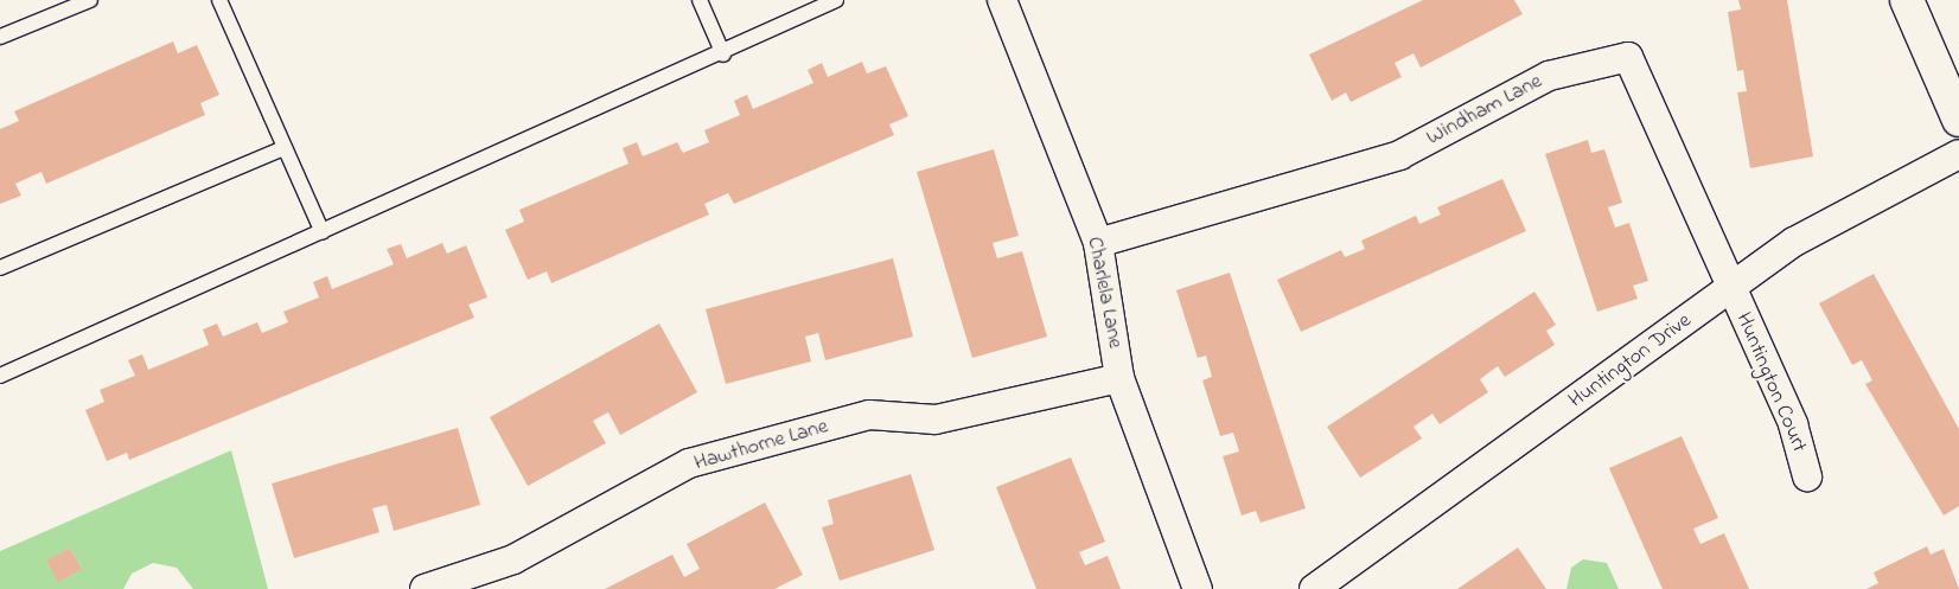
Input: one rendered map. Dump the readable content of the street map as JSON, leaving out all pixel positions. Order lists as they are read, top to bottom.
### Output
{
  "streets": {
    "street": [
      "Windham Lane",
      "Charlela Lane",
      "Huntington Drive",
      "Huntington Court",
      "Hawthorne Lane"
    ]
  },
  "crossings": [
    ["Windham Lane", "Charlela Lane"],
    ["Windham Lane", "Huntington Drive"],
    ["Windham Lane", "Huntington Court"],
    ["Charlela Lane", "Hawthorne Lane"],
    ["Huntington Drive", "Huntington Court"]
  ]
}
